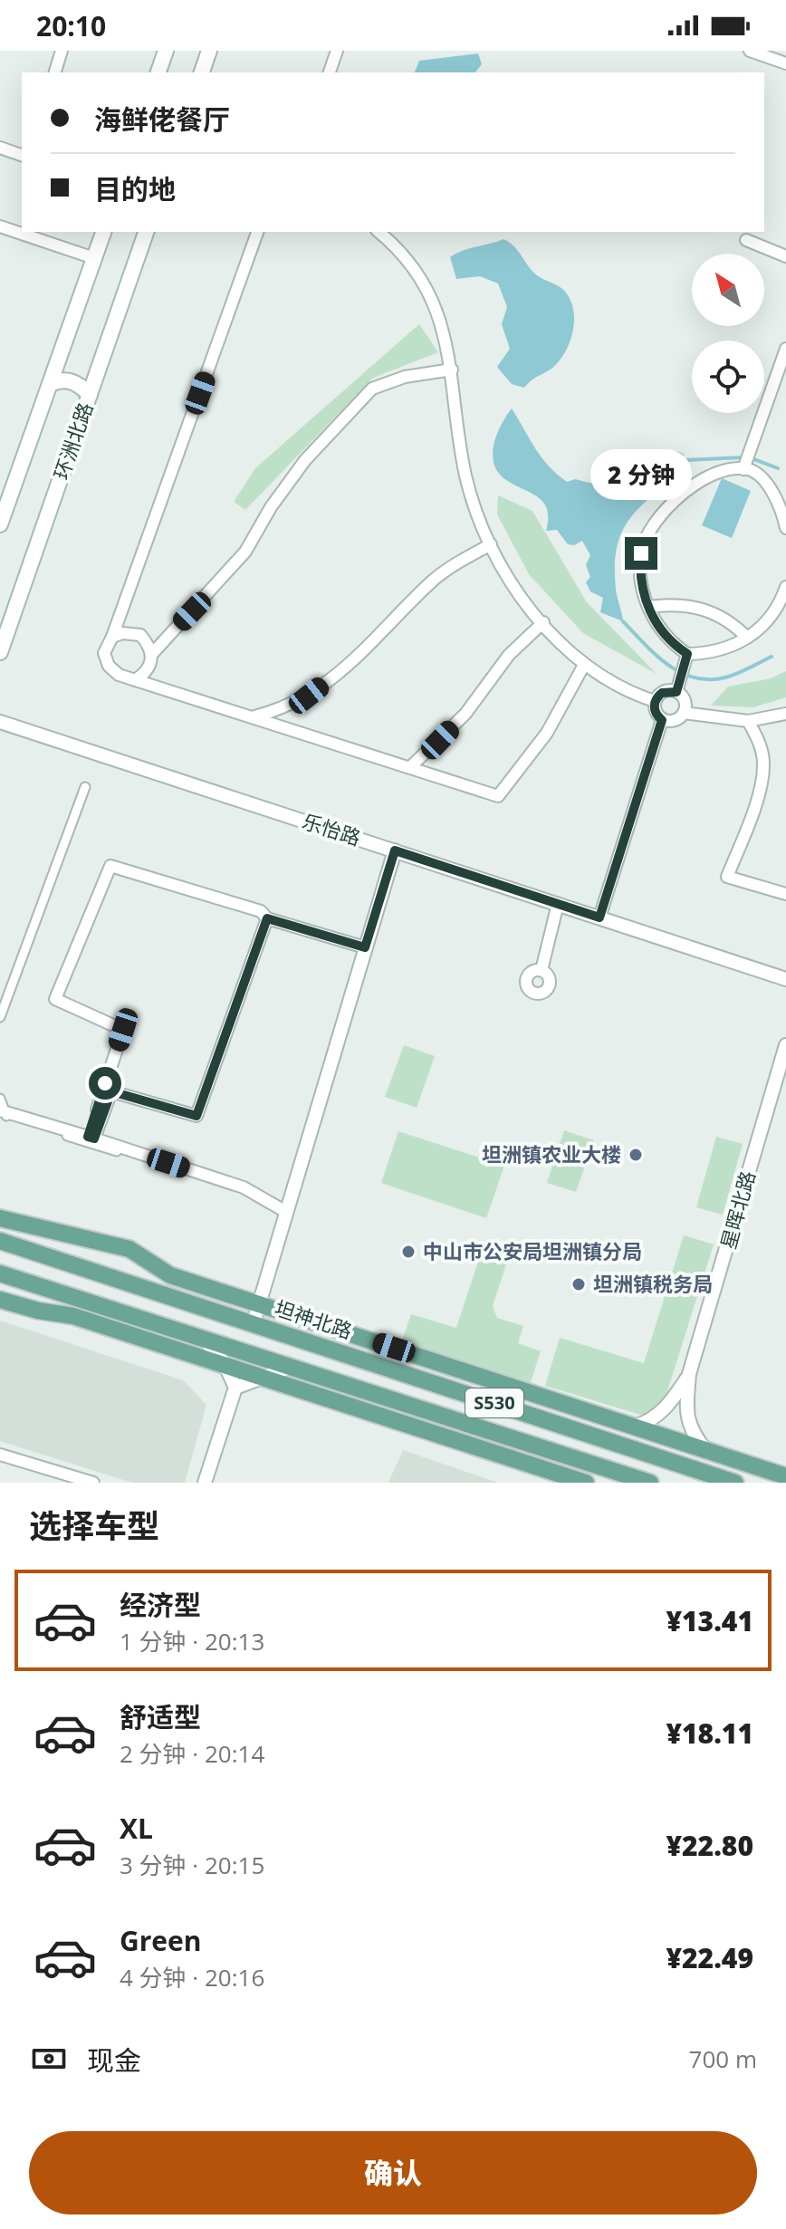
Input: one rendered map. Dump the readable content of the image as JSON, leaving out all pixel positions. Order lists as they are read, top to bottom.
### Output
{
  "streets": {
    "main road": ["环洲北路", "坦神北路", "S530"],
    "street": ["乐怡路", "星晖北路"]
  },
  "places": ["坦洲镇农业大楼", "中山市公安局坦洲镇分局", "坦洲镇税务局"],
  "north": "top left",
  "page": {
    "status": "20:10",
    "banner": ["海鲜佬餐厅", "目的地"],
    "bubble": "2 分钟",
    "heading": "选择车型",
    "list": [
      {
        "name": "经济型",
        "note": "1 分钟 · 20:13",
        "value": "¥13.41"
      },
      {
        "name": "舒适型",
        "note": "2 分钟 · 20:14",
        "value": "¥18.11"
      },
      {
        "name": "XL",
        "note": "3 分钟 · 20:15",
        "value": "¥22.80"
      },
      {
        "name": "Green",
        "note": "4 分钟 · 20:16",
        "value": "¥22.49"
      }
    ],
    "pay": ["现金", "700 m"],
    "buttons": "确认"
  }
}
